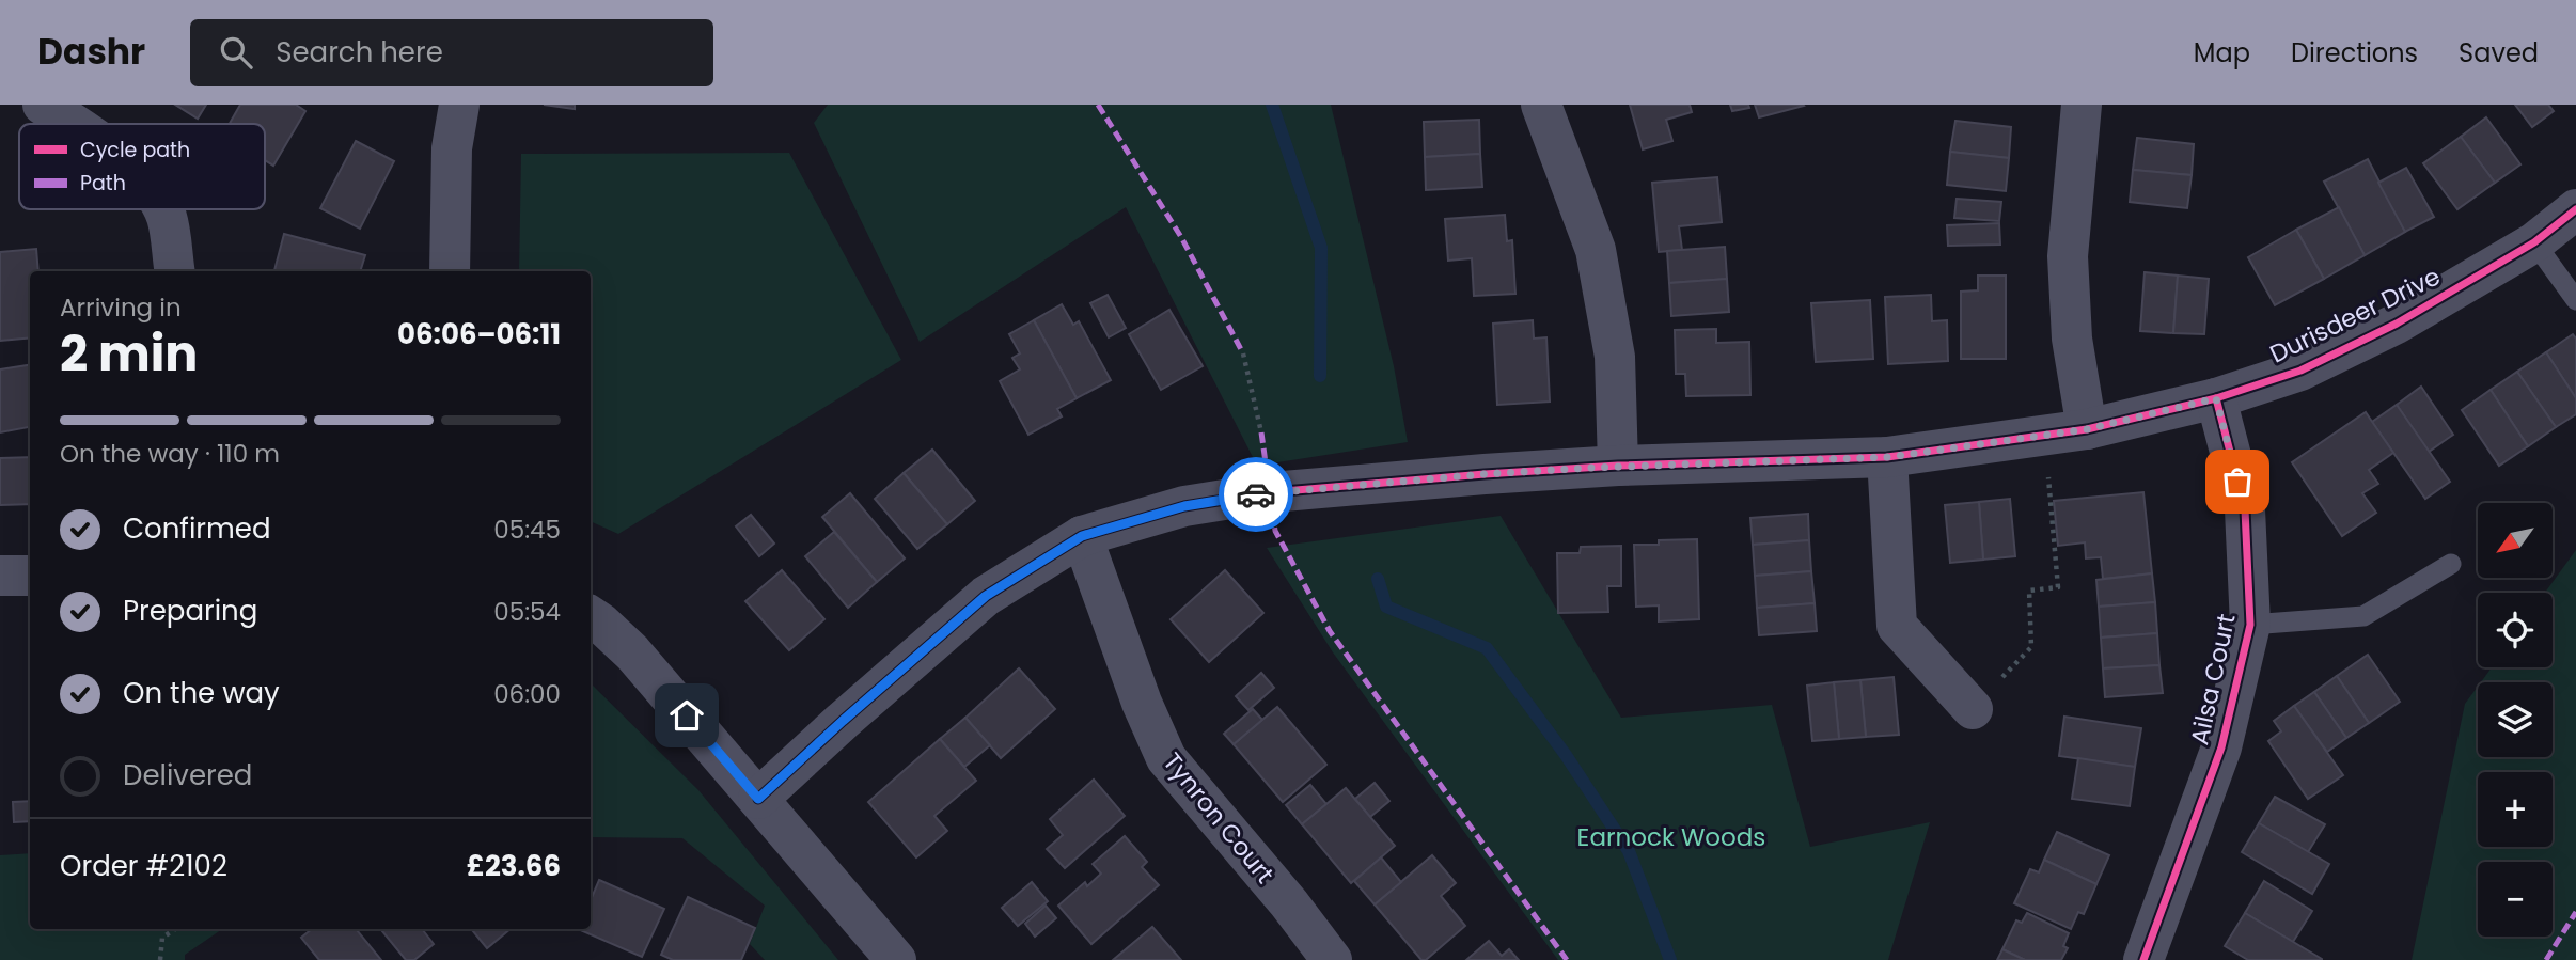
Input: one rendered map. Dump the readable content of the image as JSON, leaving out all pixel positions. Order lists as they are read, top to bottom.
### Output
{
  "streets": {
    "street": ["Durisdeer Drive", "Ailsa Court", "Tynron Court"]
  },
  "crossings": [
    ["Durisdeer Drive", "Ailsa Court"],
    ["Durisdeer Drive", "Tynron Court"]
  ],
  "parks": ["Earnock Woods"],
  "legend": ["Cycle path", "Path"],
  "north": "bottom left",
  "page": {
    "header": "Dashr",
    "search": "Search here",
    "nav": ["Map", "Directions", "Saved"],
    "heading": ["2 min", "Arriving in", "06:06–06:11"],
    "panel": ["Order #2102", "£23.66"],
    "bar": "On the way · 110 m",
    "list": [
      ["Confirmed", "05:45"],
      ["Preparing", "05:54"],
      ["On the way", "06:00"],
      "Delivered"
    ],
    "map_buttons": ["+", "−"]
  }
}
